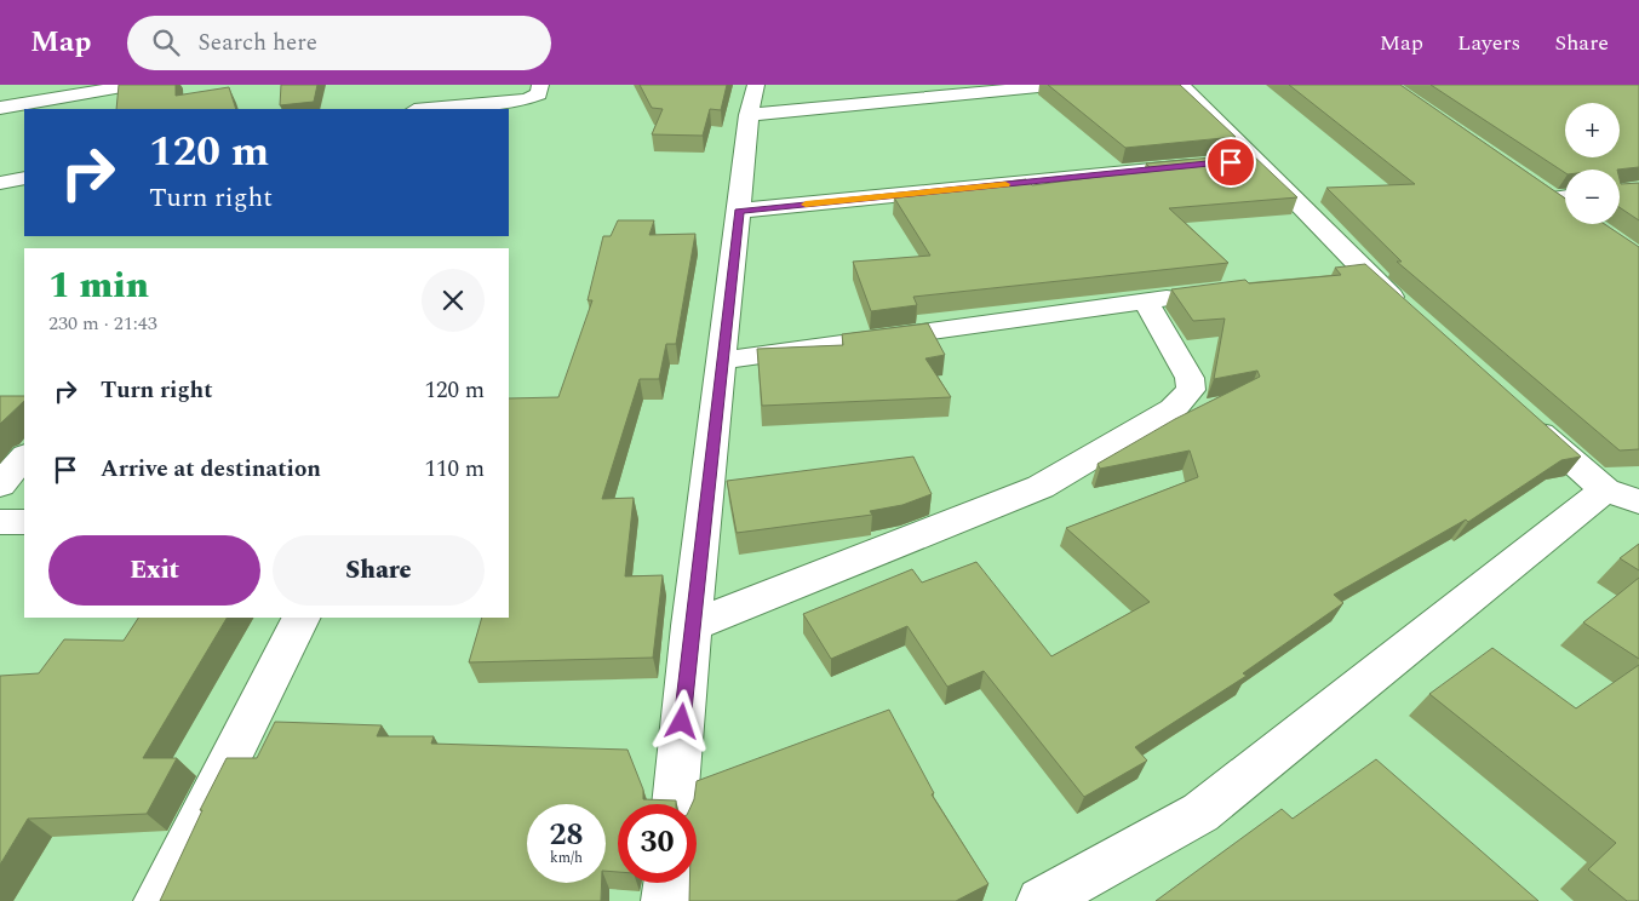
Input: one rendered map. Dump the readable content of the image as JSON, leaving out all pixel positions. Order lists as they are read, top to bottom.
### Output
{
  "page": {
    "header": "Map",
    "search": "Search here",
    "nav": ["Map", "Layers", "Share"],
    "map_buttons": ["+", "−"],
    "turn": ["120 m", "Turn right"],
    "heading": ["1 min", "230 m · 21:43"],
    "list": [
      {
        "name": "Turn right",
        "value": "120 m"
      },
      {
        "name": "Arrive at destination",
        "value": "110 m"
      }
    ],
    "buttons": ["Exit", "Share"],
    "speed": "28 km/h",
    "limit": "30"
  }
}
